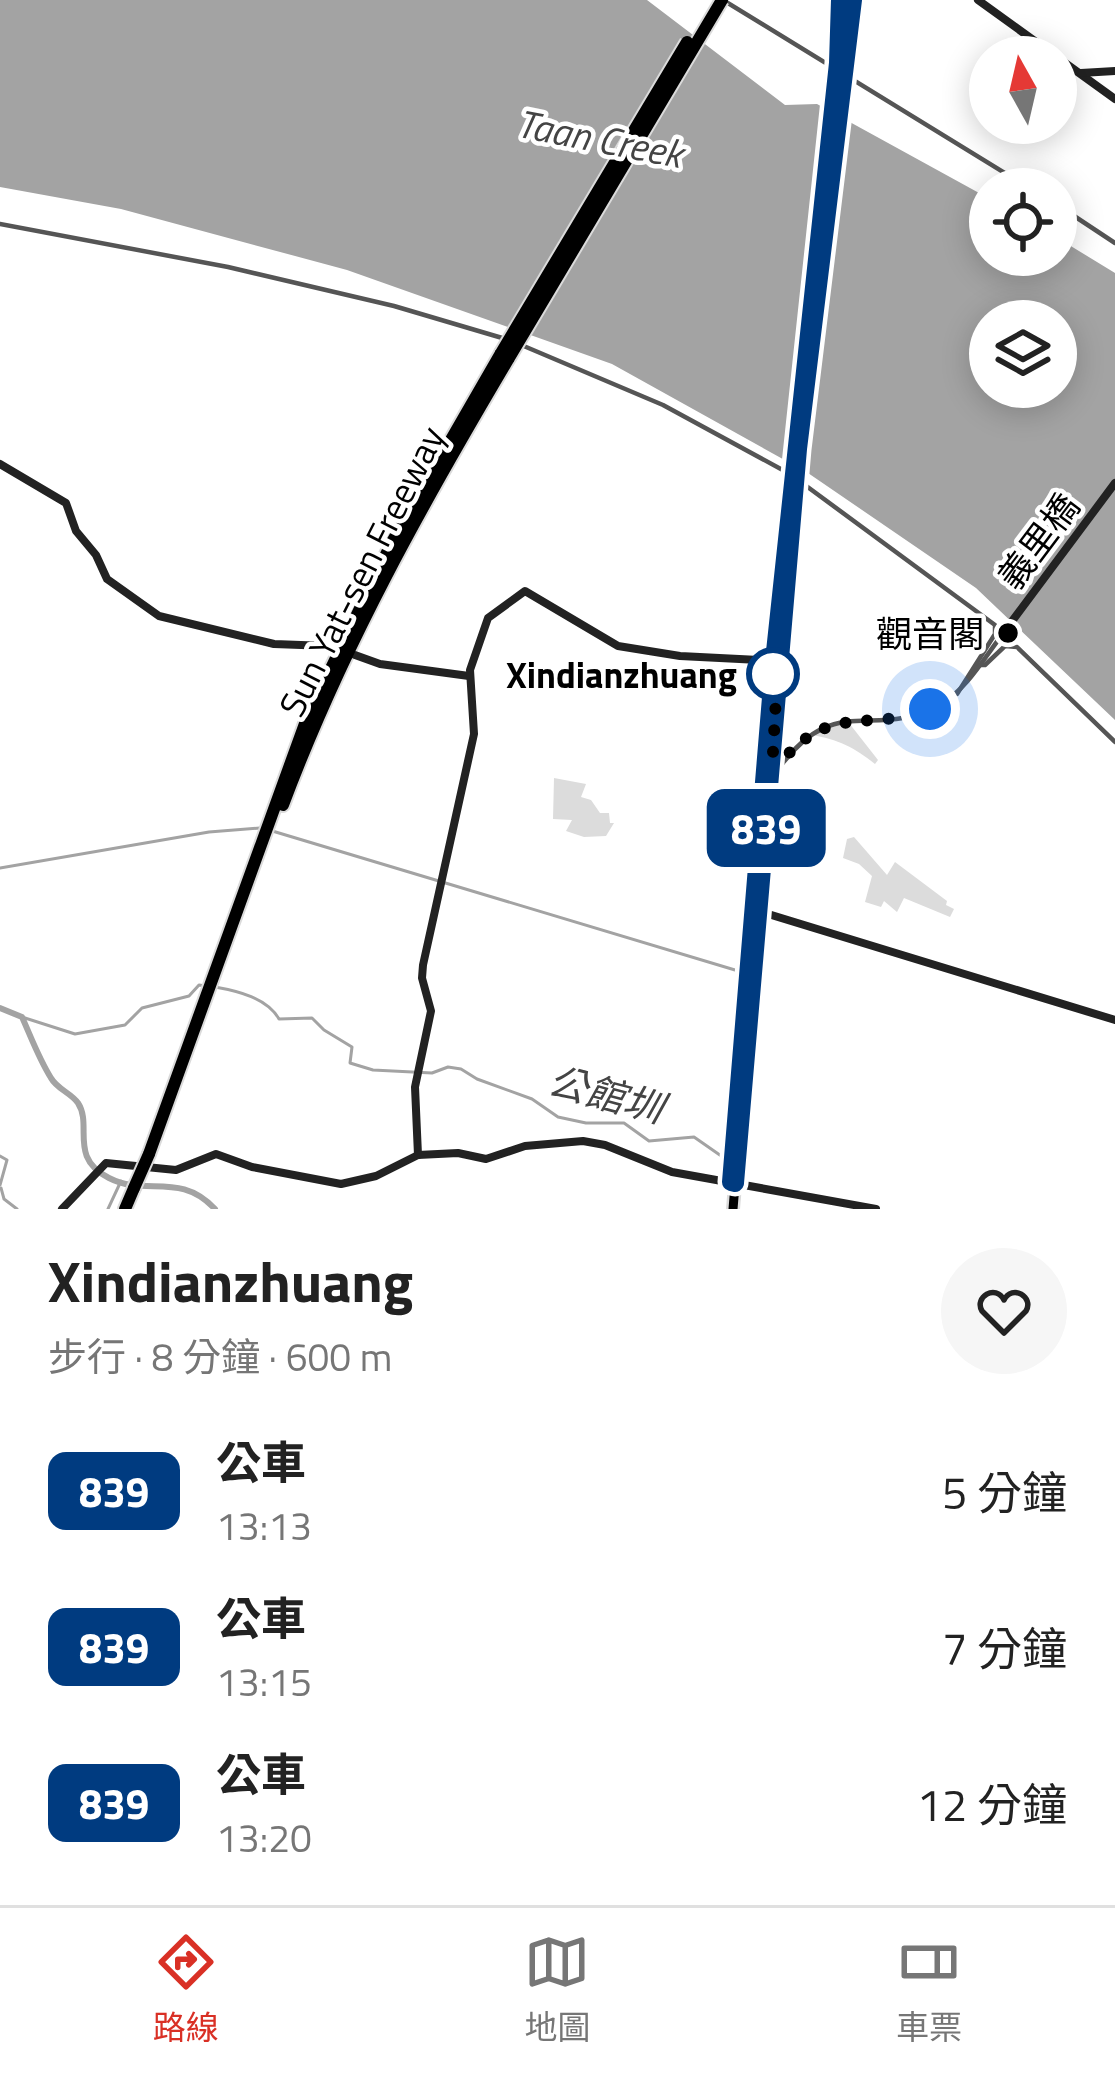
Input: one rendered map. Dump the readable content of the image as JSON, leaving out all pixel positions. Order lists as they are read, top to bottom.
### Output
{
  "streets": {
    "highway": ["Sun Yat-sen Freeway"],
    "street": ["義里橋"]
  },
  "water": ["Taan Creek", "公館圳"],
  "places": ["觀音閣", "Xindianzhuang"],
  "lines": ["bus line 839"],
  "north": "top",
  "page": {
    "on_map": "839",
    "heading": ["Xindianzhuang", "步行 · 8 分鐘 · 600 m"],
    "list": [
      {
        "mark": "839",
        "name": "公車",
        "note": "13:13",
        "value": "5 分鐘"
      },
      {
        "mark": "839",
        "name": "公車",
        "note": "13:15",
        "value": "7 分鐘"
      },
      {
        "mark": "839",
        "name": "公車",
        "note": "13:20",
        "value": "12 分鐘"
      }
    ],
    "tabs": ["路線", "地圖", "車票"]
  }
}
